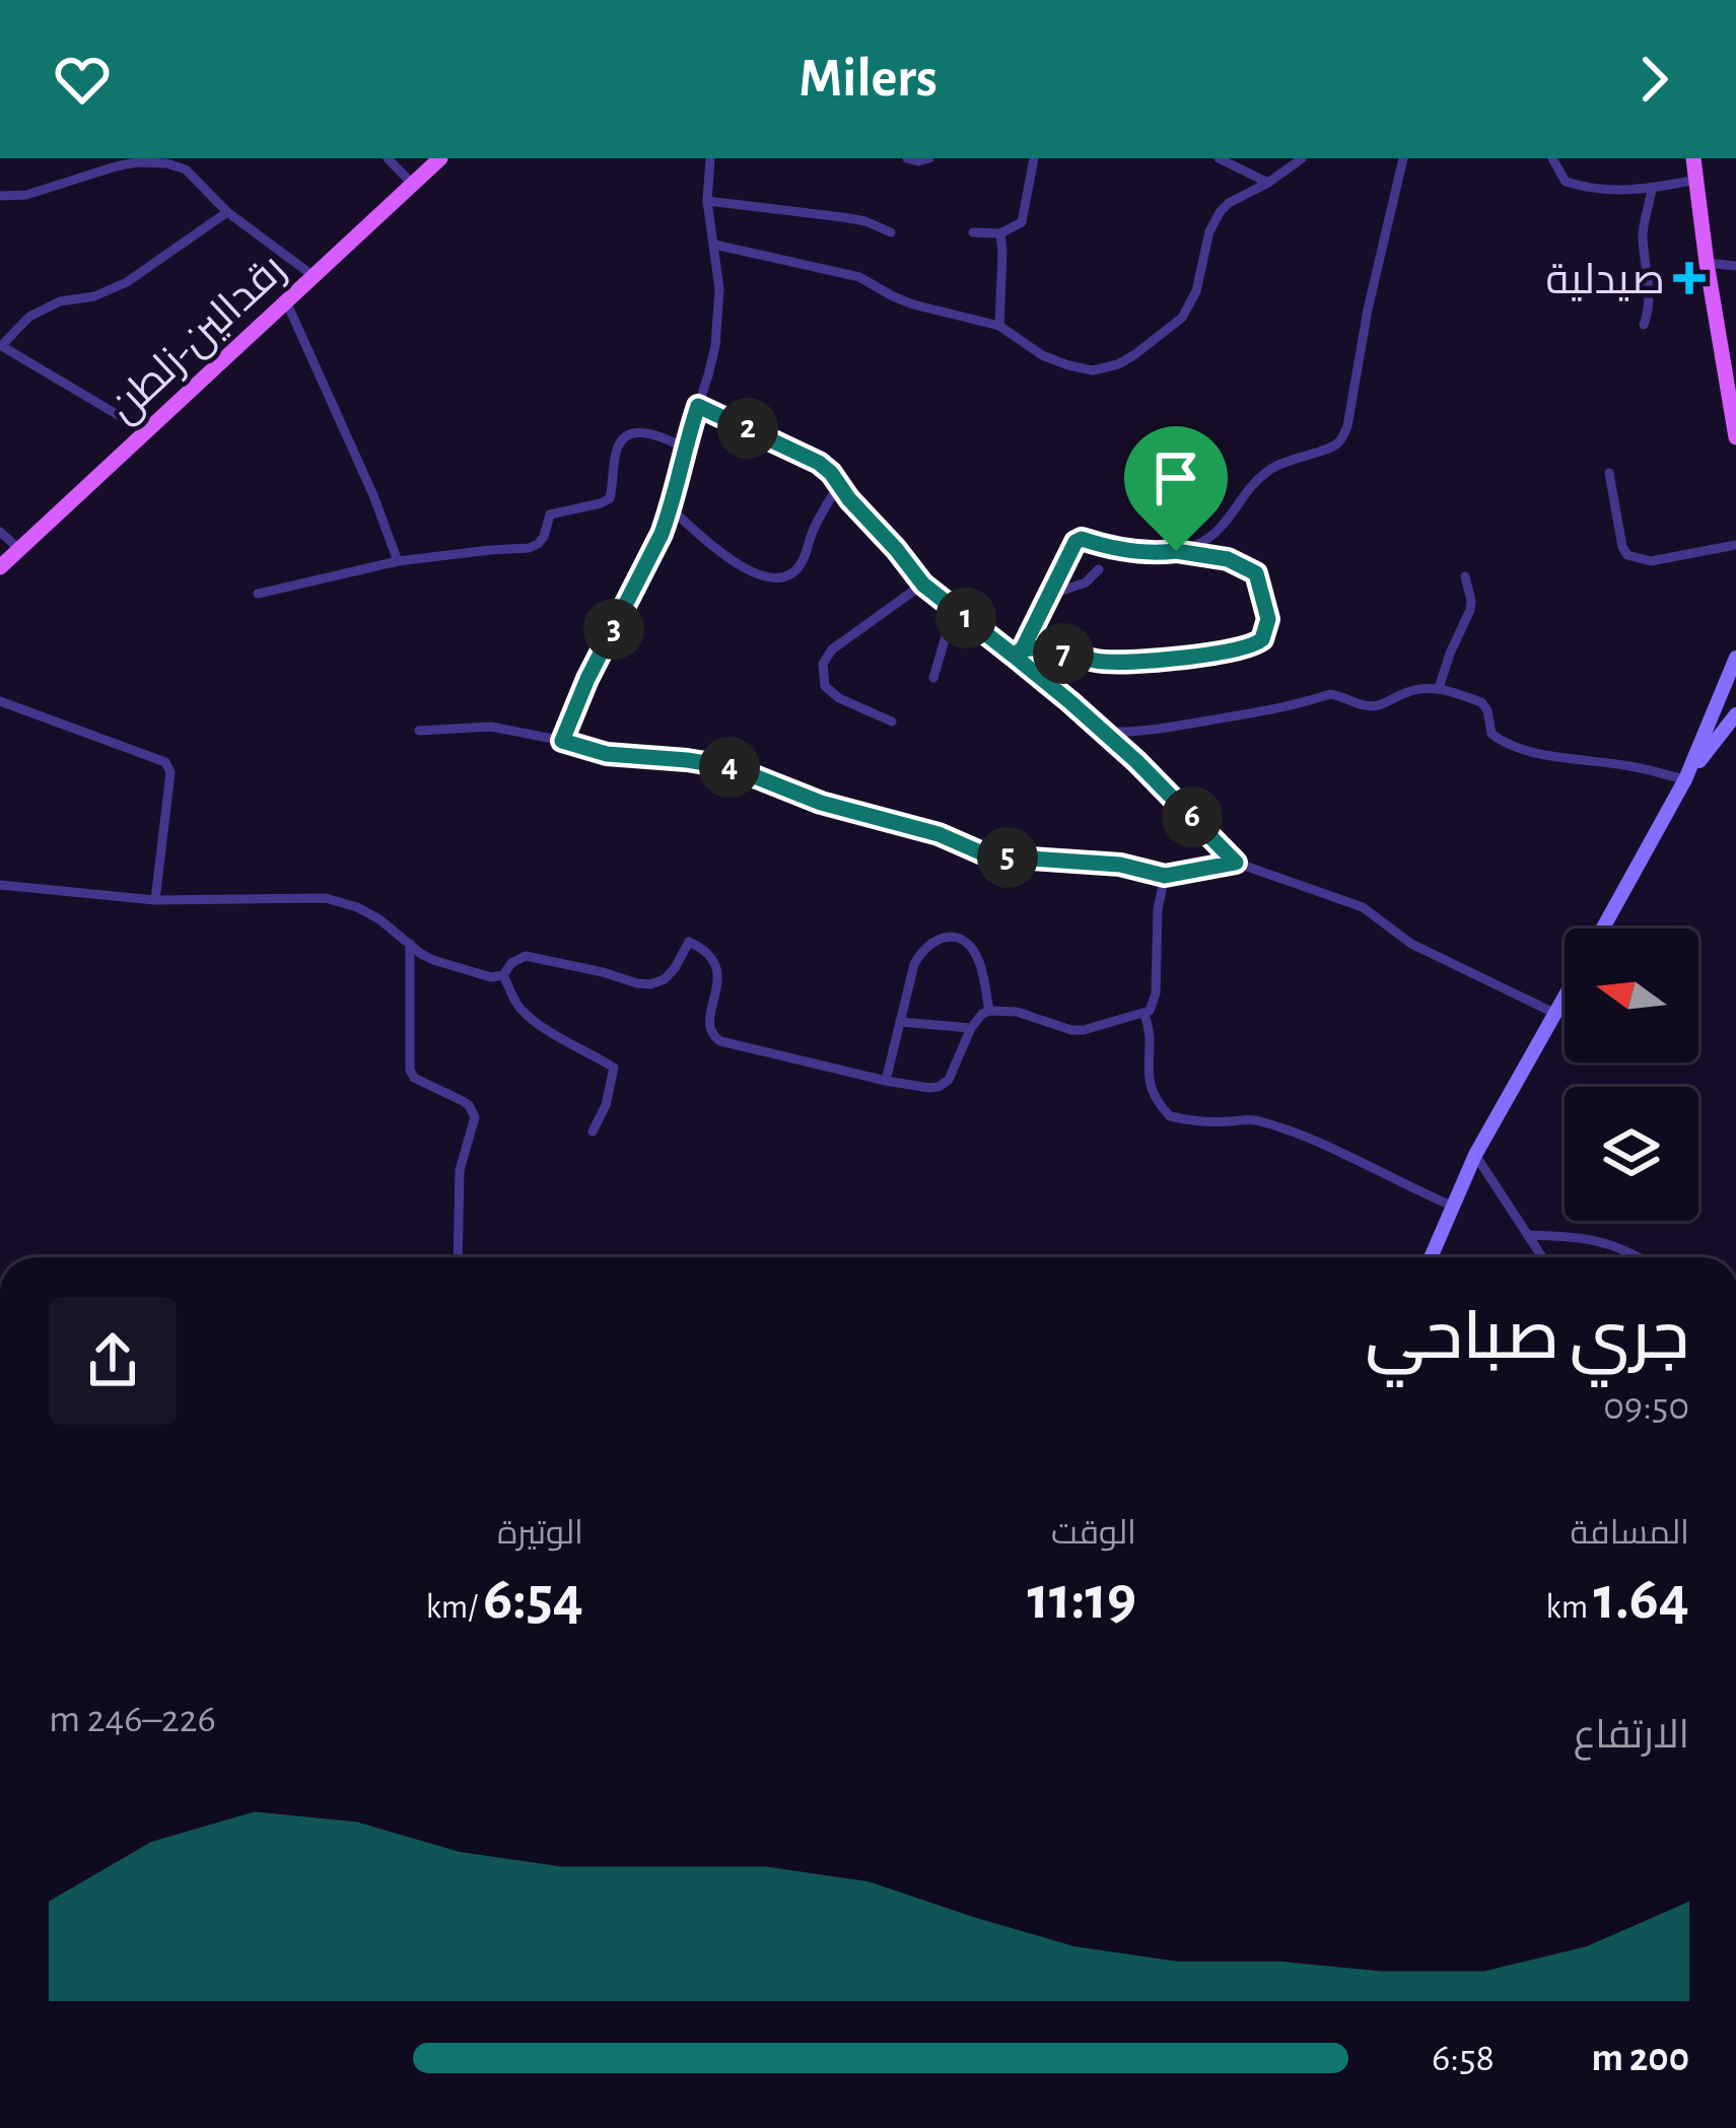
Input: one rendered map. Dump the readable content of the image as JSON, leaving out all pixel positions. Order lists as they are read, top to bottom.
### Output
{
  "streets": {
    "main road": ["رقدالين-زلطن"]
  },
  "places": {
    "health": ["صيدلية"]
  },
  "north": "left",
  "page": {
    "header": "Milers",
    "pins": [
      "2",
      "1",
      "3",
      "7",
      "4",
      "6",
      "5"
    ],
    "heading": ["جري صباحي", "09:50"],
    "stats": [
      ["المسافة", "1.64 km"],
      ["الوقت", "11:19"],
      ["الوتيرة", "6:54 /km"]
    ],
    "chart": ["الارتفاع", "226–246 m"],
    "list": [
      {
        "name": "200 m",
        "note": "6:58"
      }
    ]
  }
}
